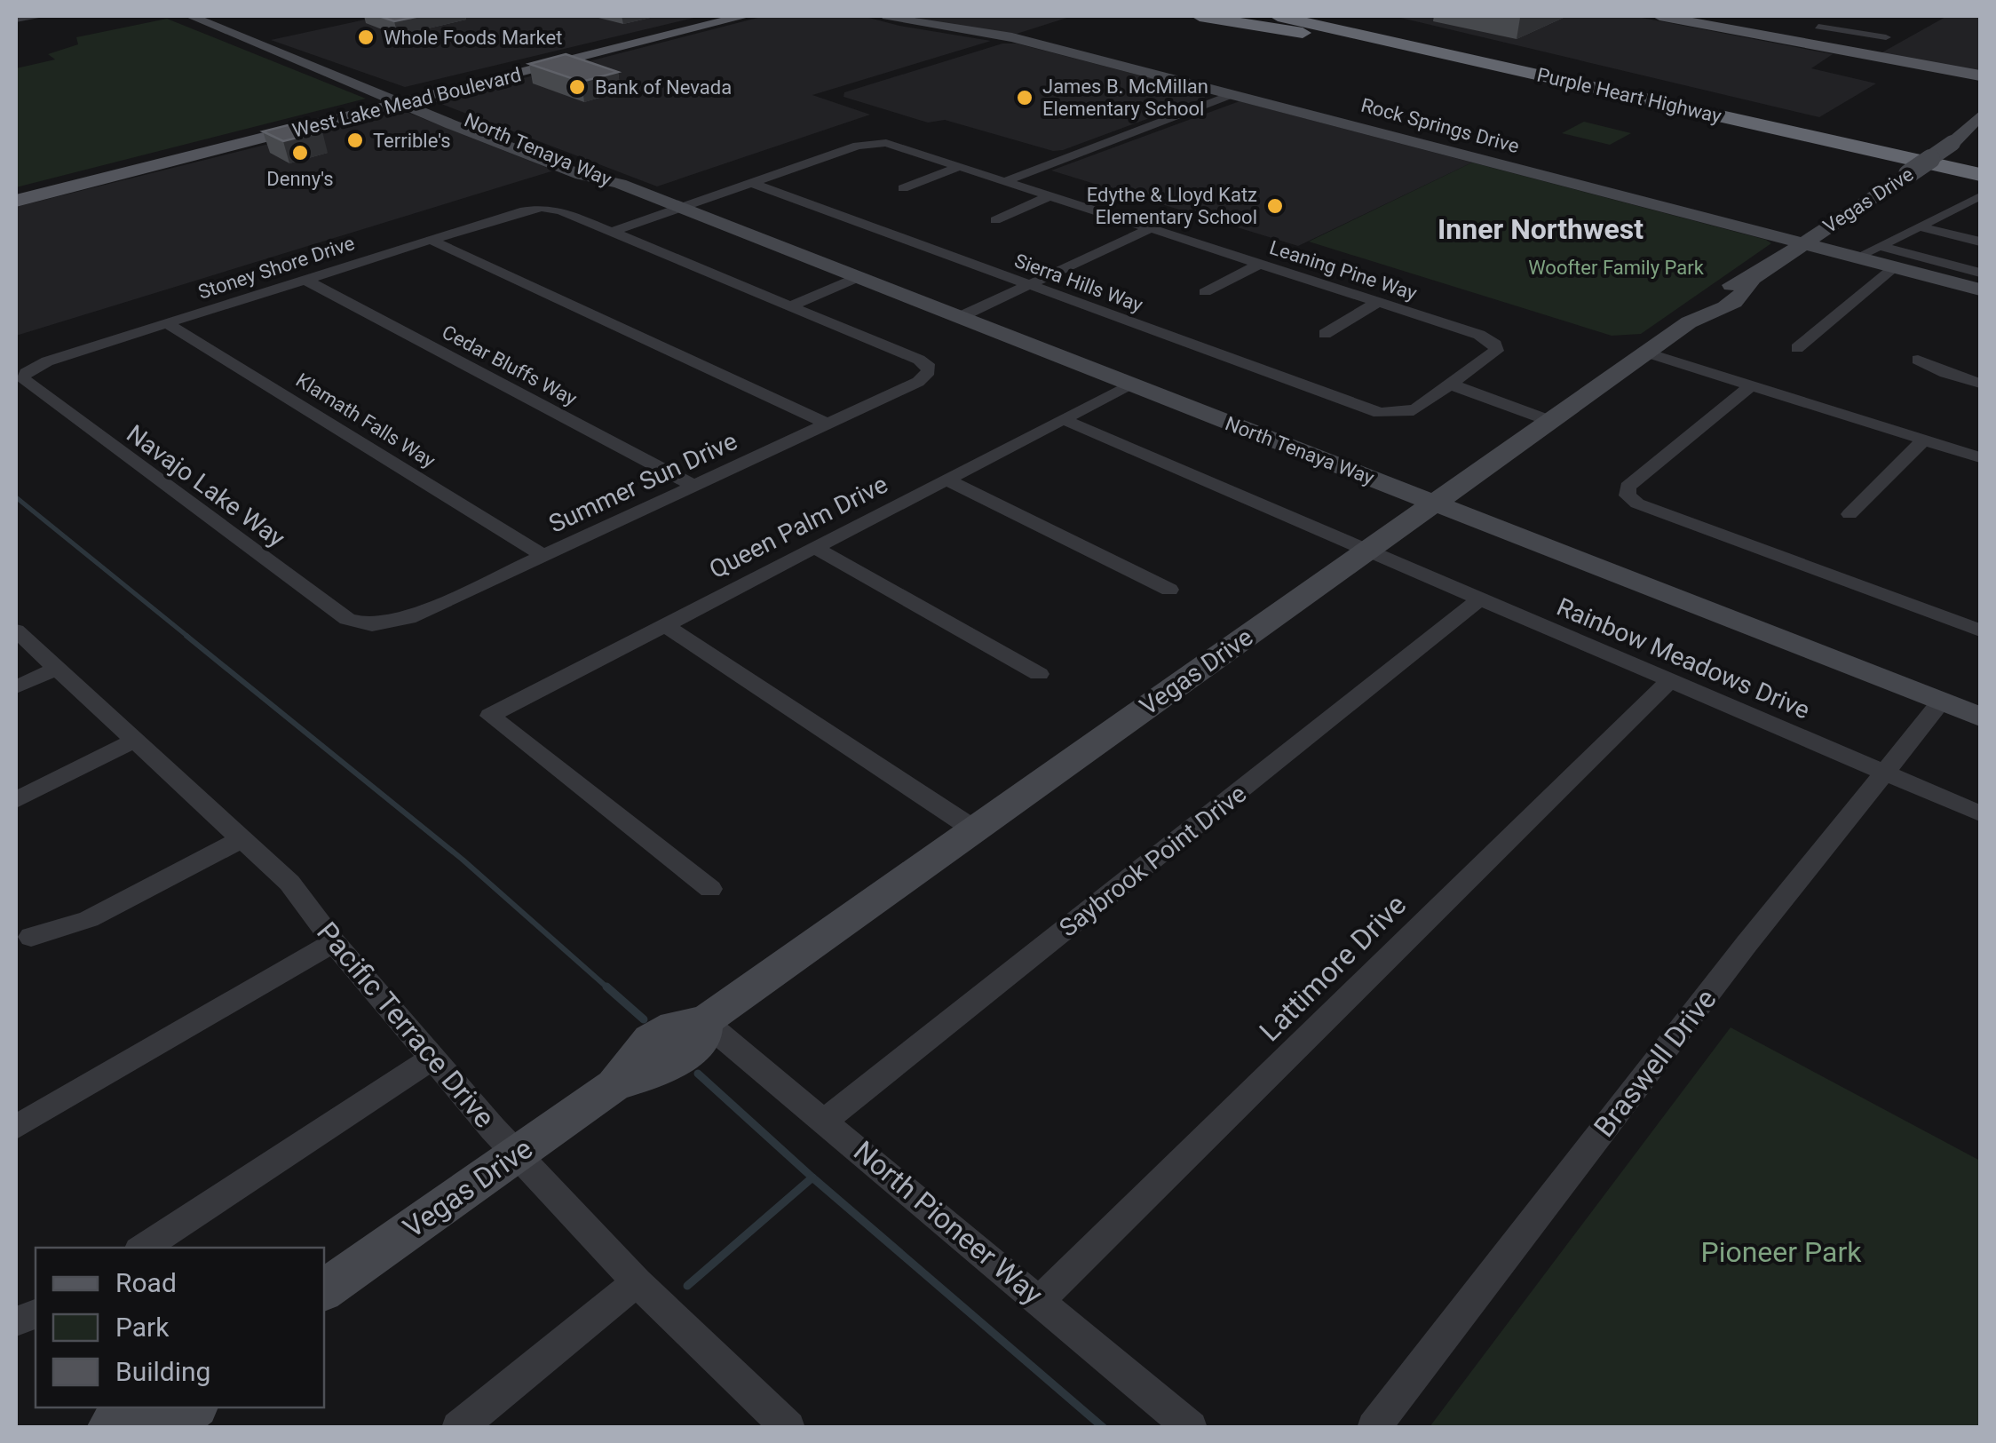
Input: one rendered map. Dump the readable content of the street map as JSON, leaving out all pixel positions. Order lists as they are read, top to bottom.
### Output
{
  "streets": {
    "highway": ["Purple Heart Highway"],
    "main road": [
      "West Lake Mead Boulevard",
      "Rock Springs Drive",
      "North Tenaya Way",
      "Vegas Drive"
    ],
    "street": [
      "Stoney Shore Drive",
      "Leaning Pine Way",
      "Sierra Hills Way",
      "Cedar Bluffs Way",
      "Klamath Falls Way",
      "Summer Sun Drive",
      "Navajo Lake Way",
      "Queen Palm Drive",
      "Rainbow Meadows Drive",
      "Saybrook Point Drive",
      "Lattimore Drive",
      "Pacific Terrace Drive",
      "Braswell Drive",
      "North Pioneer Way"
    ]
  },
  "crossings": [
    ["West Lake Mead Boulevard", "North Tenaya Way"],
    ["Rock Springs Drive", "Vegas Drive"],
    ["North Tenaya Way", "Vegas Drive"],
    ["North Tenaya Way", "Queen Palm Drive"],
    ["North Tenaya Way", "Braswell Drive"],
    ["Vegas Drive", "Rainbow Meadows Drive"],
    ["Vegas Drive", "Pacific Terrace Drive"],
    ["Vegas Drive", "North Pioneer Way"],
    ["Stoney Shore Drive", "Cedar Bluffs Way"],
    ["Stoney Shore Drive", "Klamath Falls Way"],
    ["Stoney Shore Drive", "Navajo Lake Way"],
    ["Leaning Pine Way", "Sierra Hills Way"],
    ["Cedar Bluffs Way", "Summer Sun Drive"],
    ["Klamath Falls Way", "Summer Sun Drive"],
    ["Summer Sun Drive", "Navajo Lake Way"],
    ["Queen Palm Drive", "Rainbow Meadows Drive"],
    ["Rainbow Meadows Drive", "Saybrook Point Drive"],
    ["Rainbow Meadows Drive", "Lattimore Drive"],
    ["Rainbow Meadows Drive", "Braswell Drive"],
    ["Saybrook Point Drive", "North Pioneer Way"],
    ["Lattimore Drive", "North Pioneer Way"]
  ],
  "districts": ["Inner Northwest"],
  "parks": ["Woofter Family Park", "Pioneer Park"],
  "places": [
    "Whole Foods Market",
    "Bank of Nevada",
    "James B. McMillan Elementary School",
    "Terrible's",
    "Denny's",
    "Edythe & Lloyd Katz Elementary School"
  ],
  "legend": ["Road", "Park", "Building"]
}
